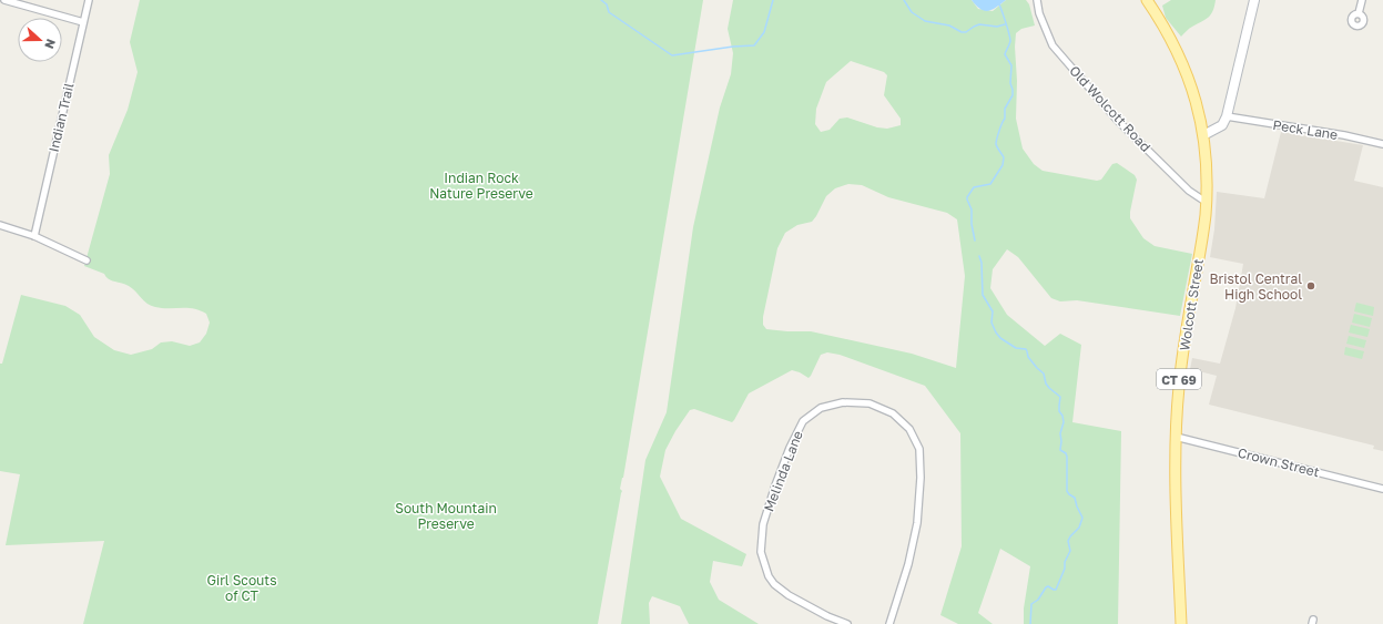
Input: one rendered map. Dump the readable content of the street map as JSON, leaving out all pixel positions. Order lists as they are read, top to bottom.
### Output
{
  "streets": {
    "main road": ["Wolcott Street", "CT 69"],
    "street": [
      "Old Wolcott Road",
      "Indian Trail",
      "Peck Lane",
      "Crown Street",
      "Melinda Lane"
    ]
  },
  "crossings": [
    ["Old Wolcott Road", "Wolcott Street"],
    ["Wolcott Street", "CT 69"],
    ["Wolcott Street", "Crown Street"]
  ],
  "parks": ["Indian Rock Nature Preserve", "South Mountain Preserve", "Girl Scouts of CT"],
  "places": ["Bristol Central High School"],
  "north": "right"
}
